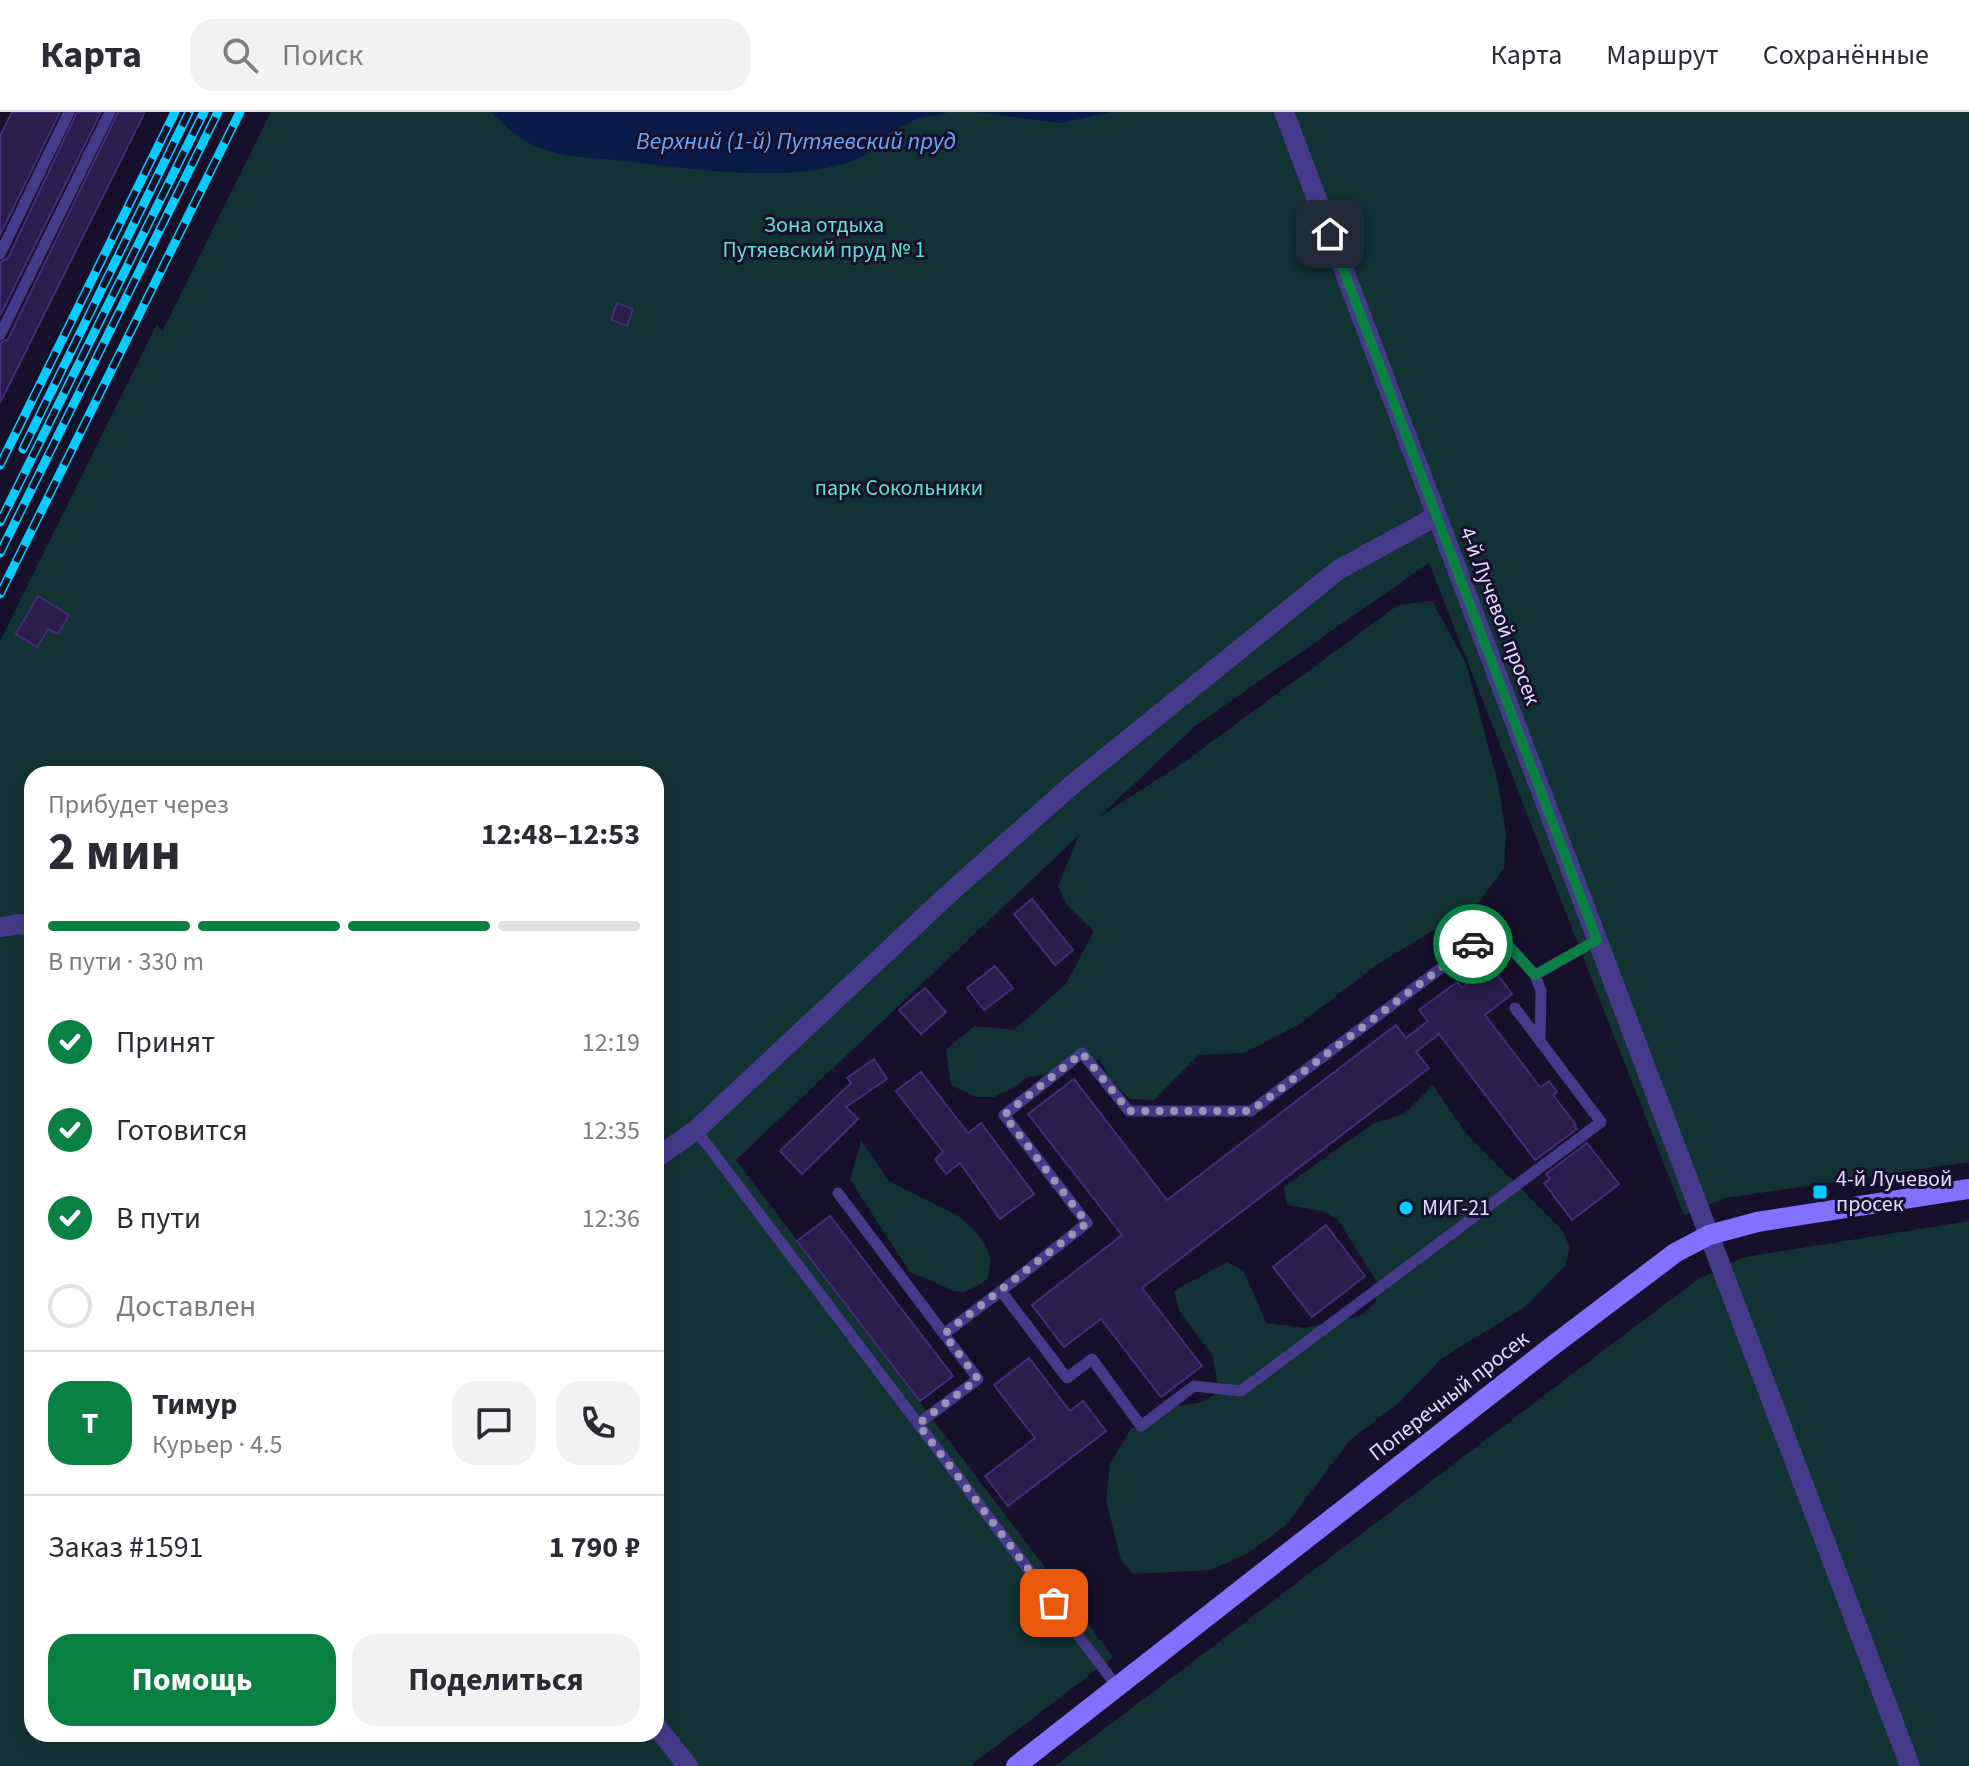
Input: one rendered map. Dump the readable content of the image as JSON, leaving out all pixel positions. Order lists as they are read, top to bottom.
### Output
{
  "streets": {
    "street": ["4-й Лучевой просек", "Поперечный просек"]
  },
  "crossings": [
    ["4-й Лучевой просек", "Поперечный просек"]
  ],
  "water": ["Верхний (1-й) Путяевский пруд"],
  "parks": ["Зона отдыха Путяевский пруд № 1", "парк Сокольники"],
  "places": {
    "transit": ["4-й Лучевой просек"],
    "other": ["МИГ-21"]
  },
  "page": {
    "header": "Карта",
    "search": "Поиск",
    "nav": ["Карта", "Маршрут", "Сохранённые"],
    "heading": ["2 мин", "Прибудет через", "12:48–12:53"],
    "panel": [
      "Тимур",
      "Курьер · 4.5",
      "Заказ #1591",
      "1 790 ₽"
    ],
    "bar": "В пути · 330 m",
    "list": [
      ["Принят", "12:19"],
      ["Готовится", "12:35"],
      ["В пути", "12:36"],
      "Доставлен"
    ],
    "round": "Т",
    "buttons": ["Помощь", "Поделиться"]
  }
}
